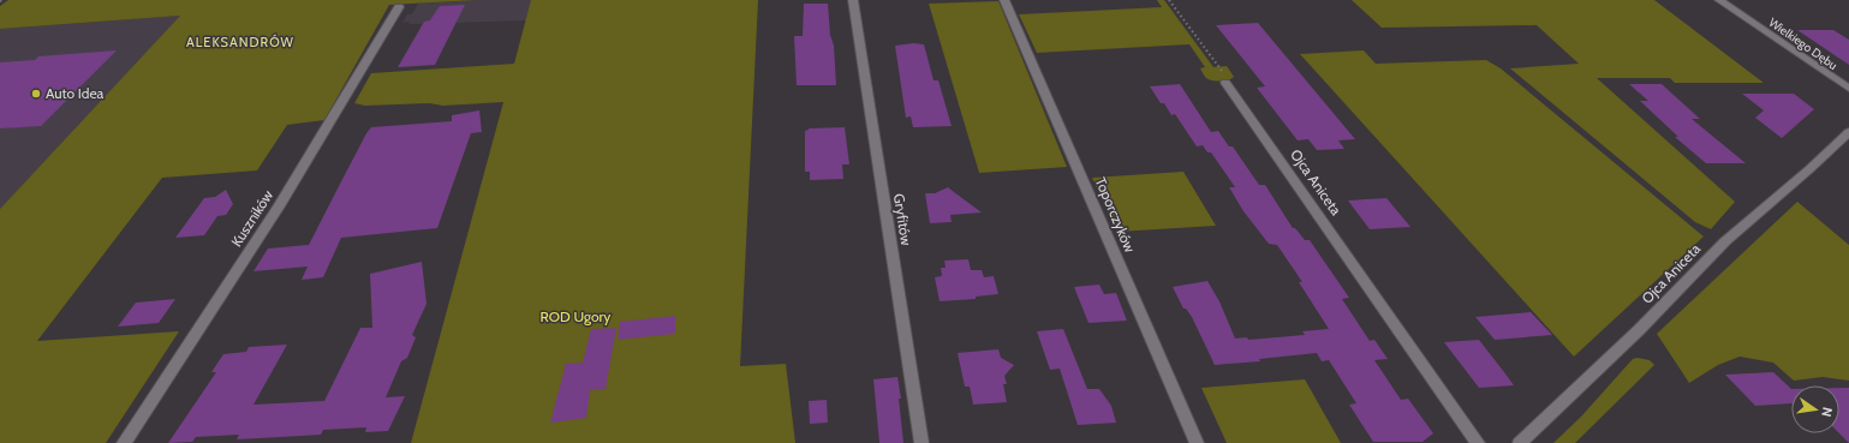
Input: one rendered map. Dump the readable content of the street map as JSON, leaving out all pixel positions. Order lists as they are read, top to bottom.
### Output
{
  "streets": {
    "street": [
      "Wielkiego Dębu",
      "Ojca Aniceta",
      "Toporczyków",
      "Kuszników",
      "Gryfitów"
    ]
  },
  "districts": ["ALEKSANDRÓW"],
  "parks": ["ROD Ugory"],
  "places": ["Auto Idea"],
  "north": "right"
}
